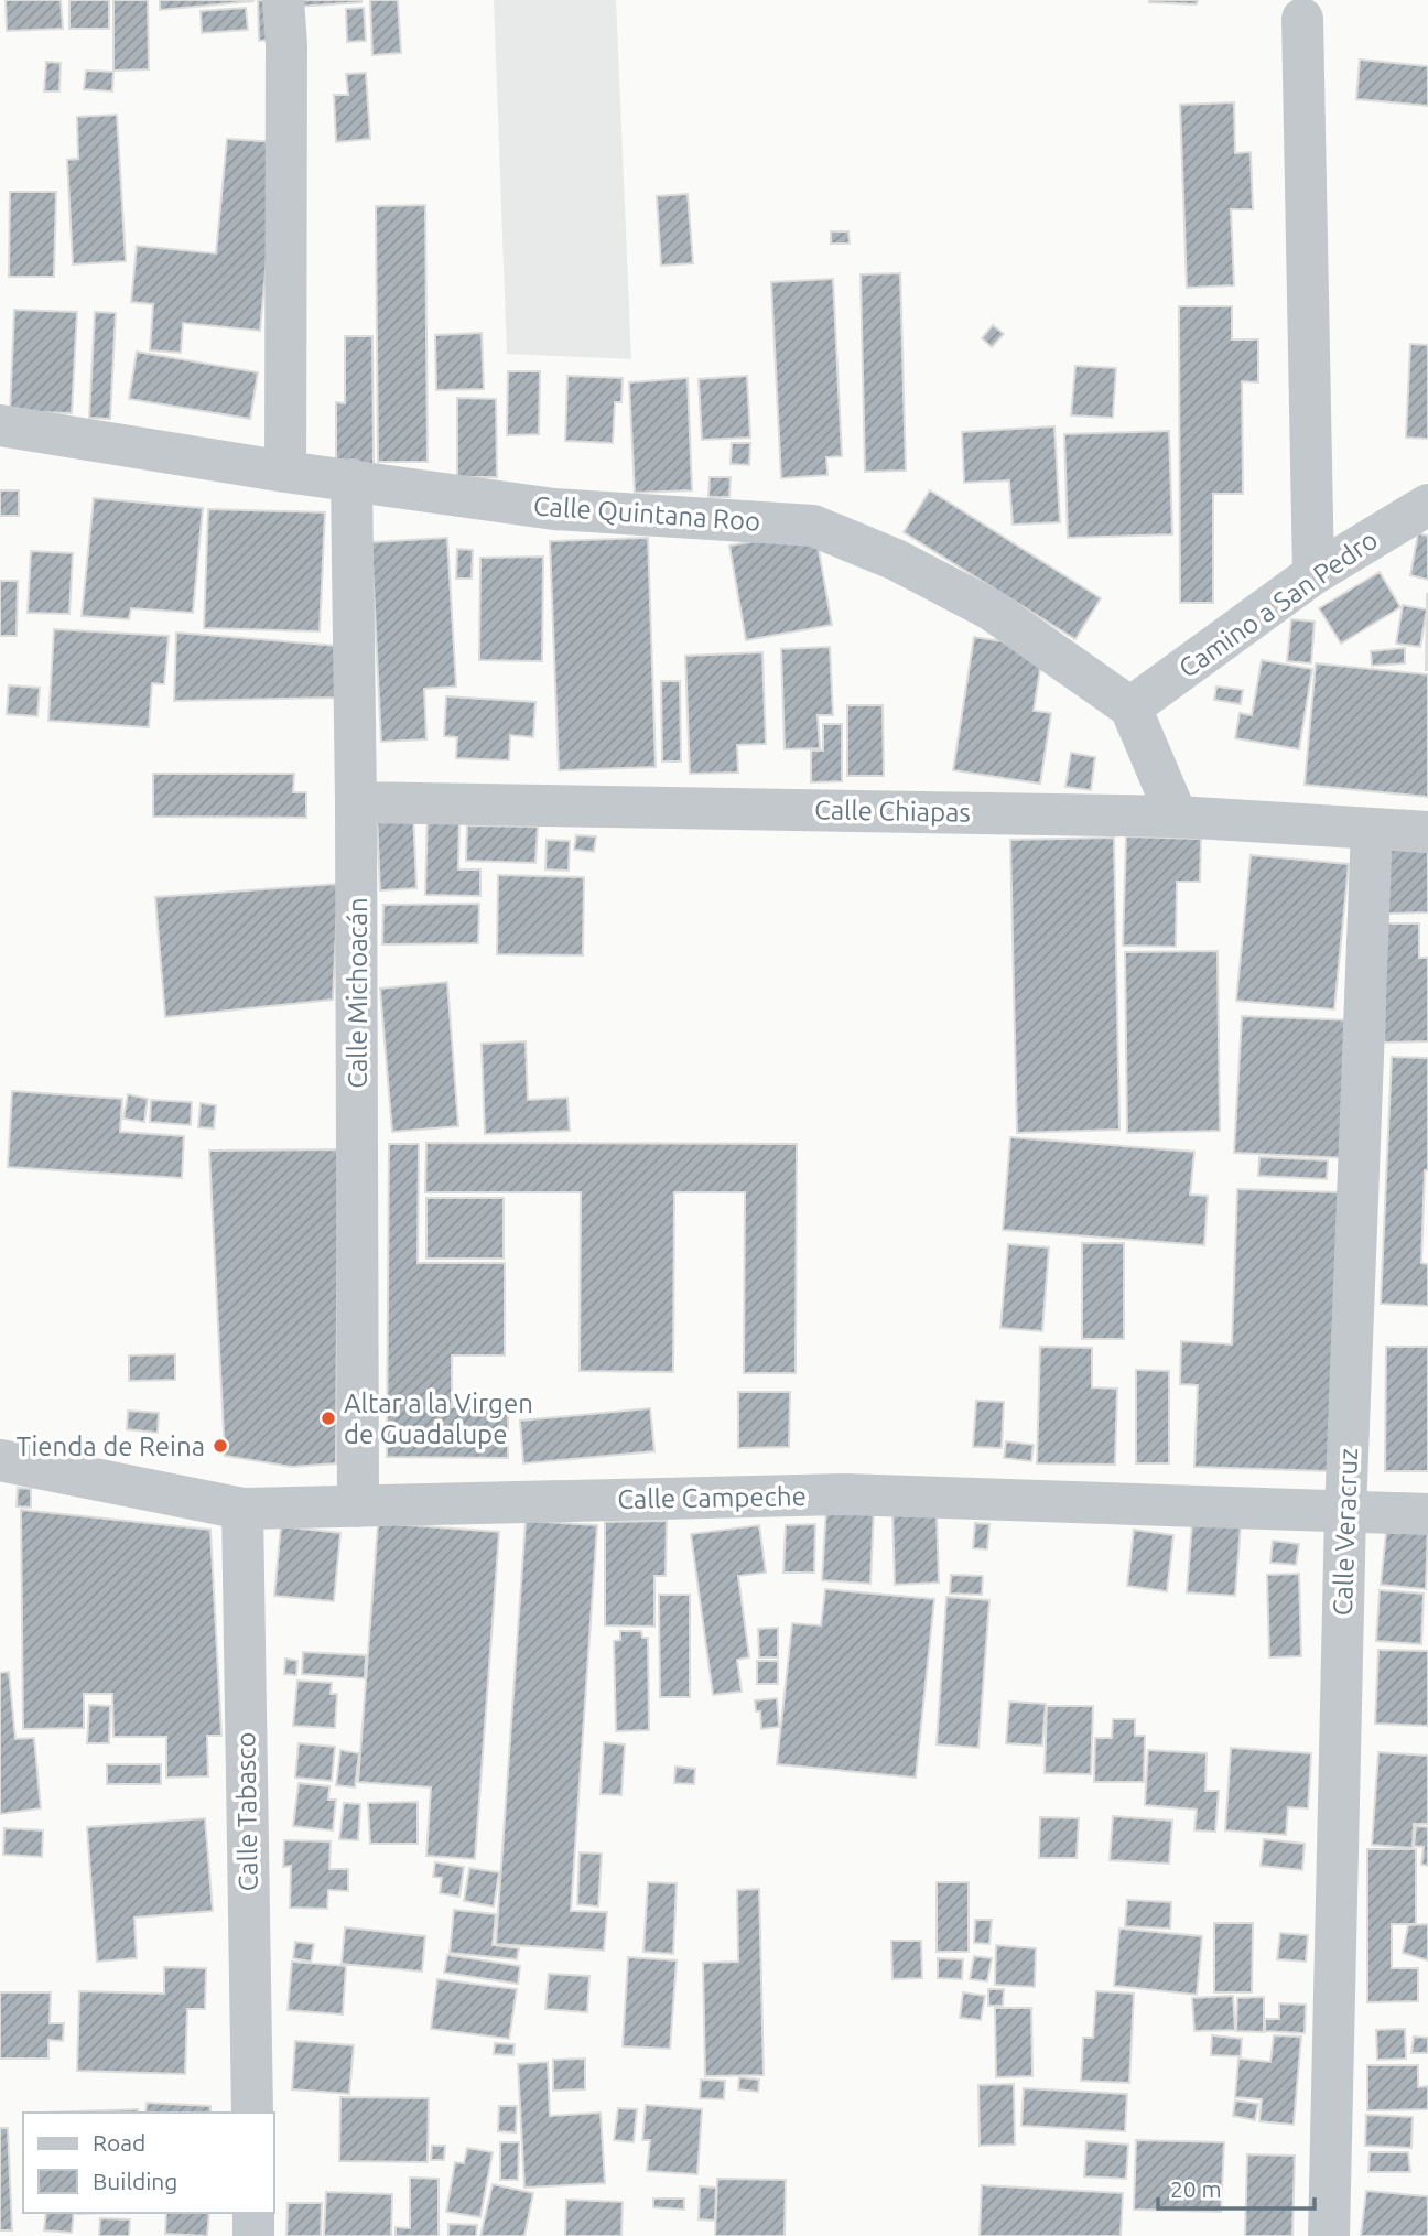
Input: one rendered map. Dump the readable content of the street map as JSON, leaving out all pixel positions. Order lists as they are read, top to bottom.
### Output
{
  "streets": {
    "street": [
      "Calle Quintana Roo",
      "Camino a San Pedro",
      "Calle Chiapas",
      "Calle Michoacán",
      "Calle Campeche",
      "Calle Veracruz",
      "Calle Tabasco"
    ]
  },
  "crossings": [
    ["Calle Quintana Roo", "Camino a San Pedro"],
    ["Calle Quintana Roo", "Calle Michoacán"],
    ["Calle Chiapas", "Calle Michoacán"],
    ["Calle Chiapas", "Calle Veracruz"],
    ["Calle Michoacán", "Calle Campeche"],
    ["Calle Campeche", "Calle Veracruz"],
    ["Calle Campeche", "Calle Tabasco"]
  ],
  "places": ["Altar a la Virgen de Guadalupe", "Tienda de Reina"],
  "legend": ["Road", "Building"],
  "scale_bar": "20 m"
}
